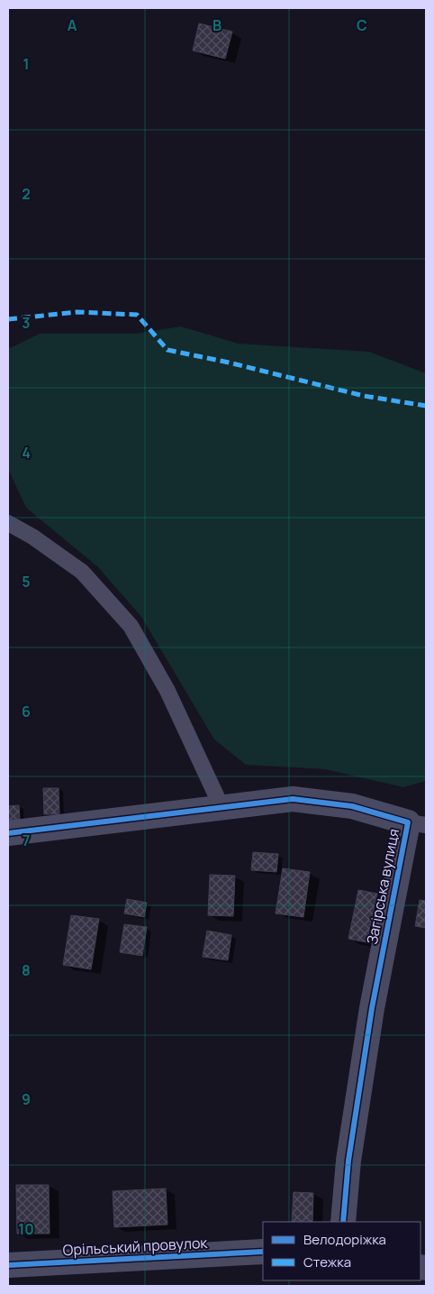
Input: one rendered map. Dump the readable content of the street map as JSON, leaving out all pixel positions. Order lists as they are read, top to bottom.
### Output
{
  "streets": {
    "street": ["Загірська вулиця", "Орільський провулок"]
  },
  "legend": ["Велодоріжка", "Стежка"],
  "grid": {
    "columns": ["A", "B", "C"],
    "rows": [
      "1",
      "2",
      "3",
      "4",
      "5",
      "6",
      "7",
      "8",
      "9",
      "10"
    ]
  }
}
